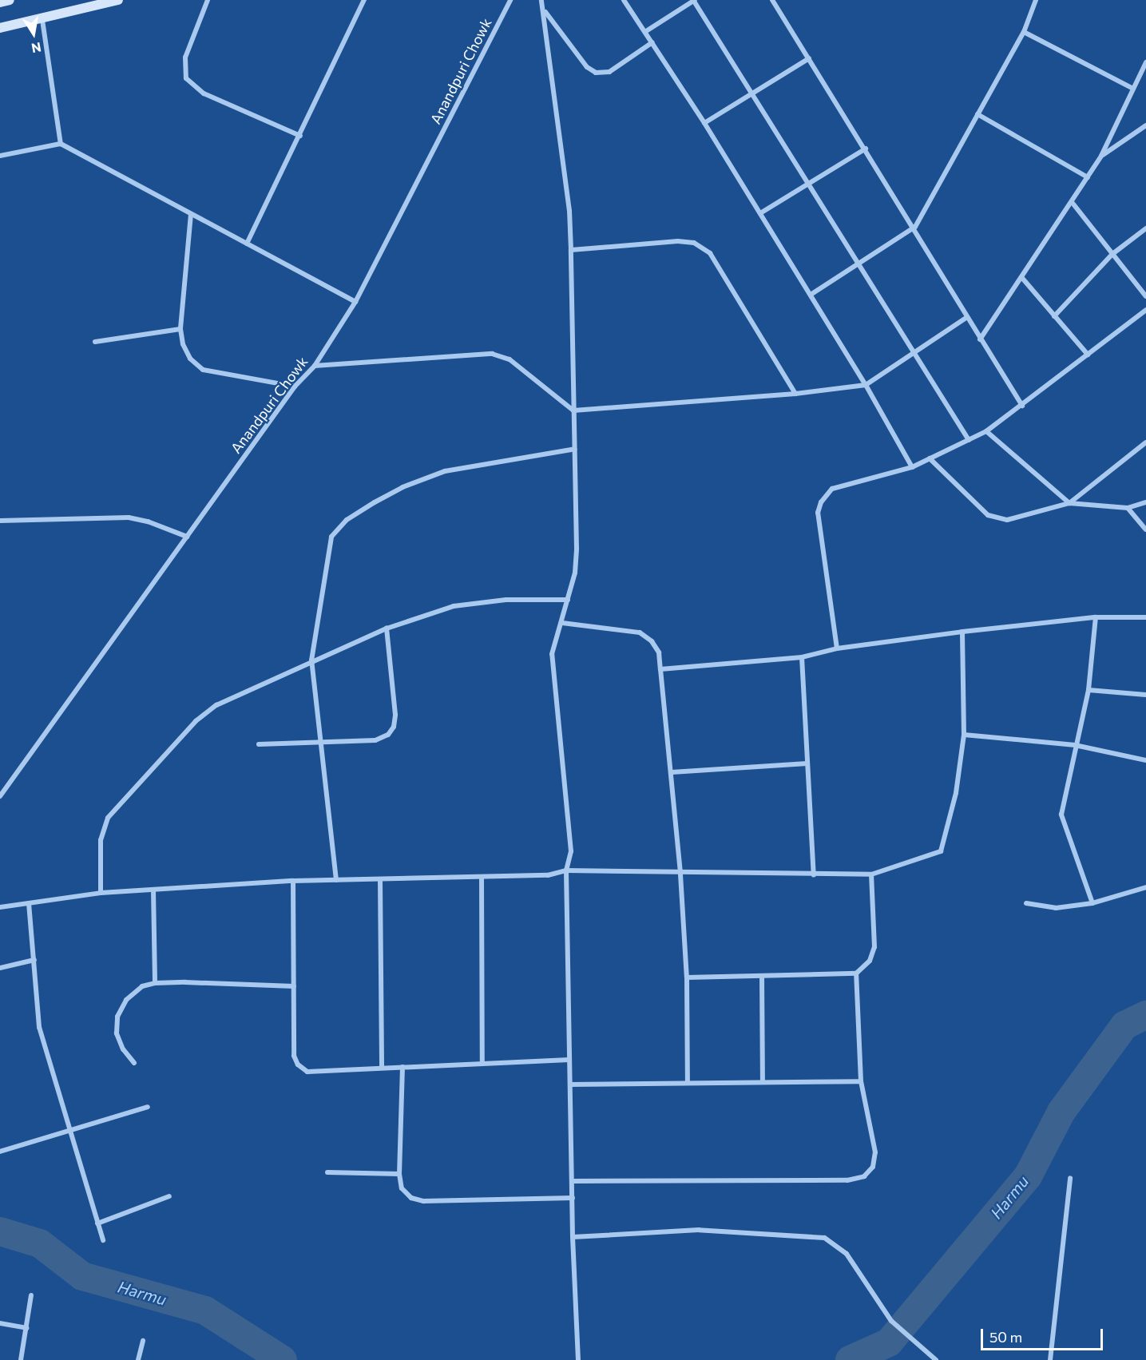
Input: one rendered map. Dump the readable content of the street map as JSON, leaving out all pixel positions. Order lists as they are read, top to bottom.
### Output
{
  "streets": {
    "street": ["Anandpuri Chowk"]
  },
  "water": ["Harmu"],
  "scale_bar": "50 m",
  "north": "bottom"
}
